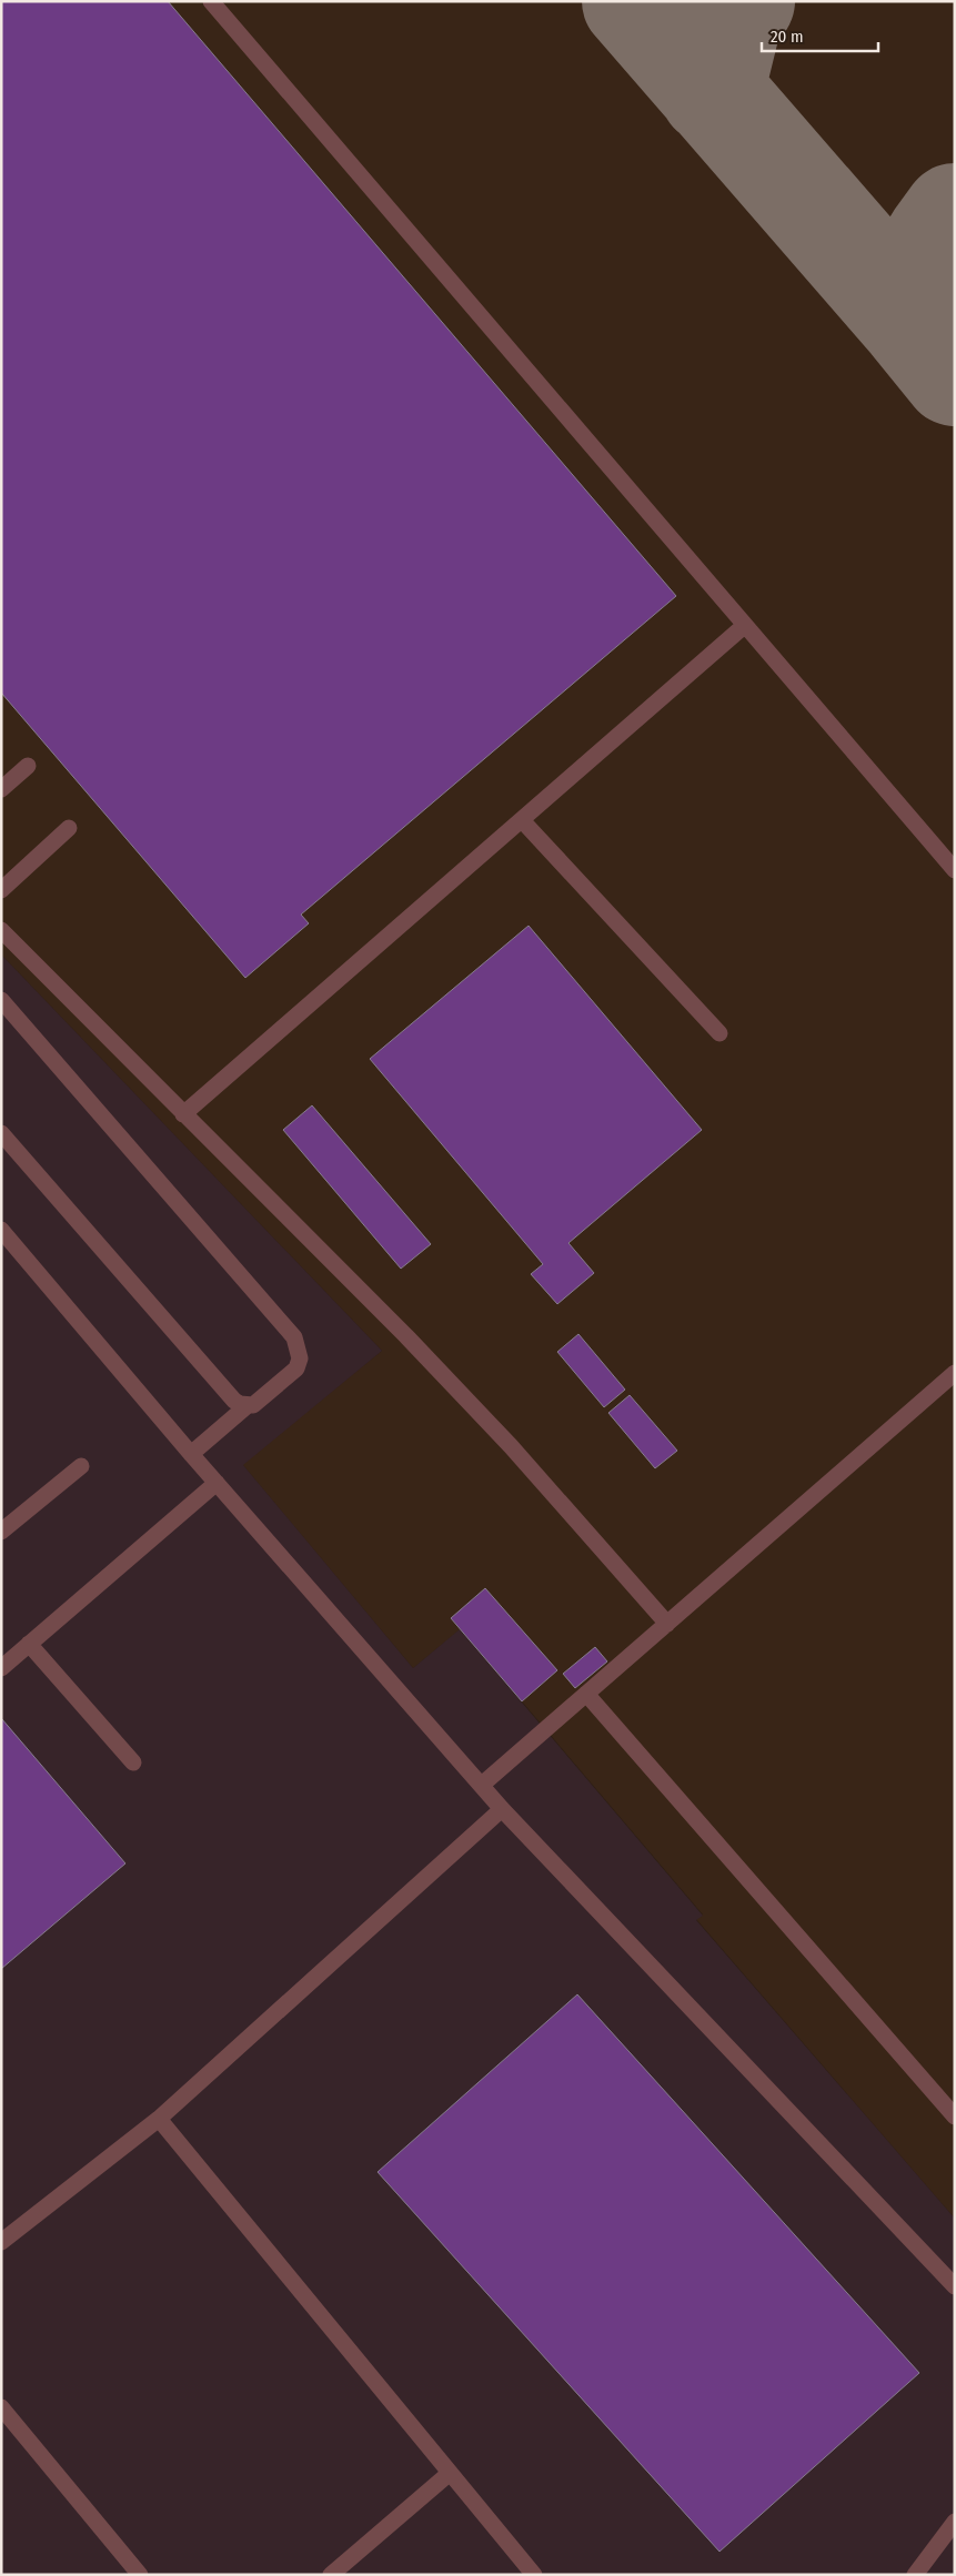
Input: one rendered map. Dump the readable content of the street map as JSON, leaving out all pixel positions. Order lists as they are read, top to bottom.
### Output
{
  "scale_bar": "20 m"
}
